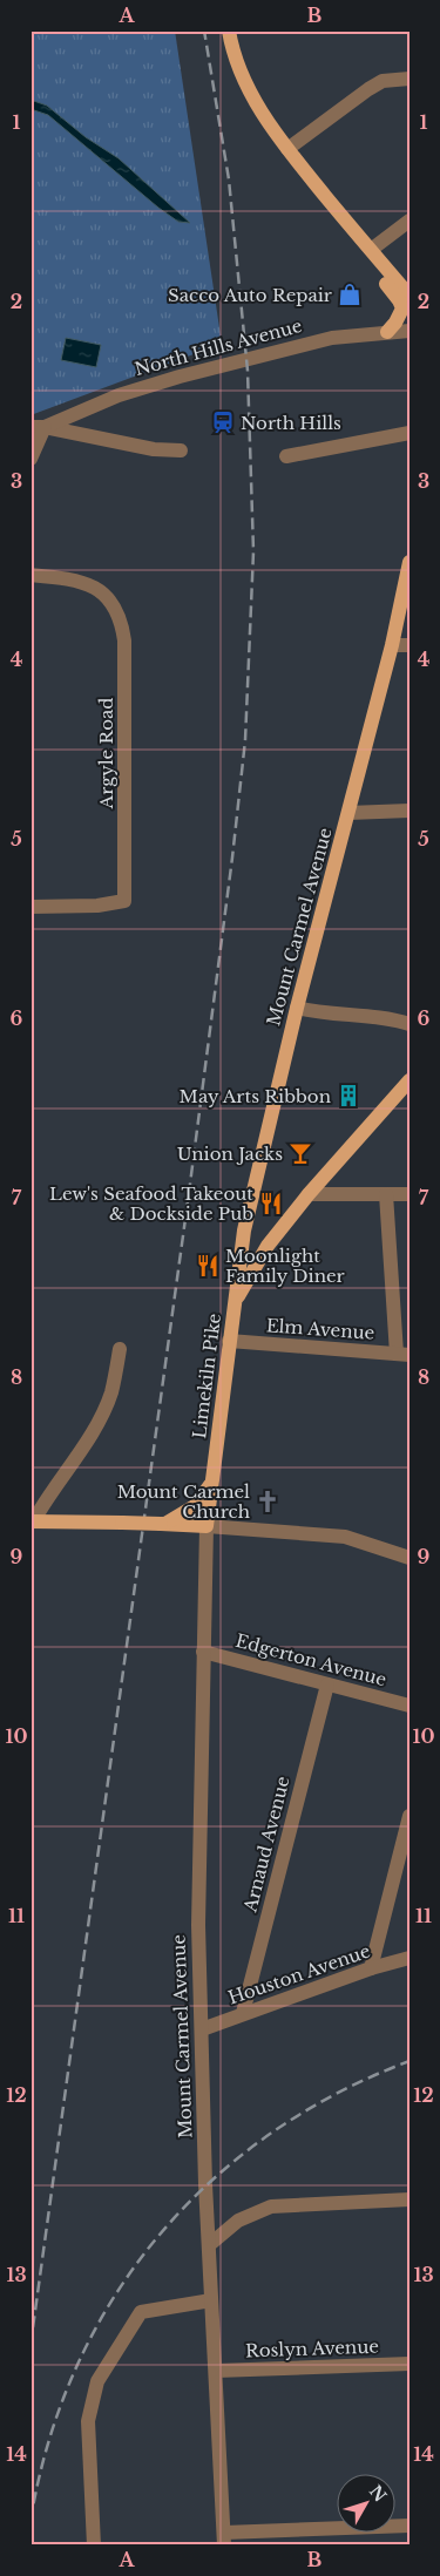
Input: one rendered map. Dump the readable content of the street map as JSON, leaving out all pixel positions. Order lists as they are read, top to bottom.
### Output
{
  "streets": {
    "main road": ["Mount Carmel Avenue", "Limekiln Pike"],
    "street": [
      "North Hills Avenue",
      "Argyle Road",
      "Elm Avenue",
      "Edgerton Avenue",
      "Arnaud Avenue",
      "Houston Avenue",
      "Roslyn Avenue"
    ]
  },
  "crossings": [
    ["Mount Carmel Avenue", "Limekiln Pike"],
    ["Mount Carmel Avenue", "Edgerton Avenue"],
    ["Mount Carmel Avenue", "Houston Avenue"],
    ["Mount Carmel Avenue", "Roslyn Avenue"],
    ["Elm Avenue", "Limekiln Pike"],
    ["Edgerton Avenue", "Arnaud Avenue"],
    ["Arnaud Avenue", "Houston Avenue"]
  ],
  "places": {
    "shop": ["Sacco Auto Repair"],
    "station": ["North Hills"],
    "building": ["May Arts Ribbon"],
    "bar": ["Union Jacks"],
    "restaurant": ["Lew's Seafood Takeout & Dockside Pub", "Moonlight Family Diner"],
    "church": ["Mount Carmel Church"]
  },
  "north": "top right",
  "grid": {
    "columns": ["A", "B"],
    "rows": [
      "1",
      "2",
      "3",
      "4",
      "5",
      "6",
      "7",
      "8",
      "9",
      "10",
      "11",
      "12",
      "13",
      "14"
    ]
  }
}
